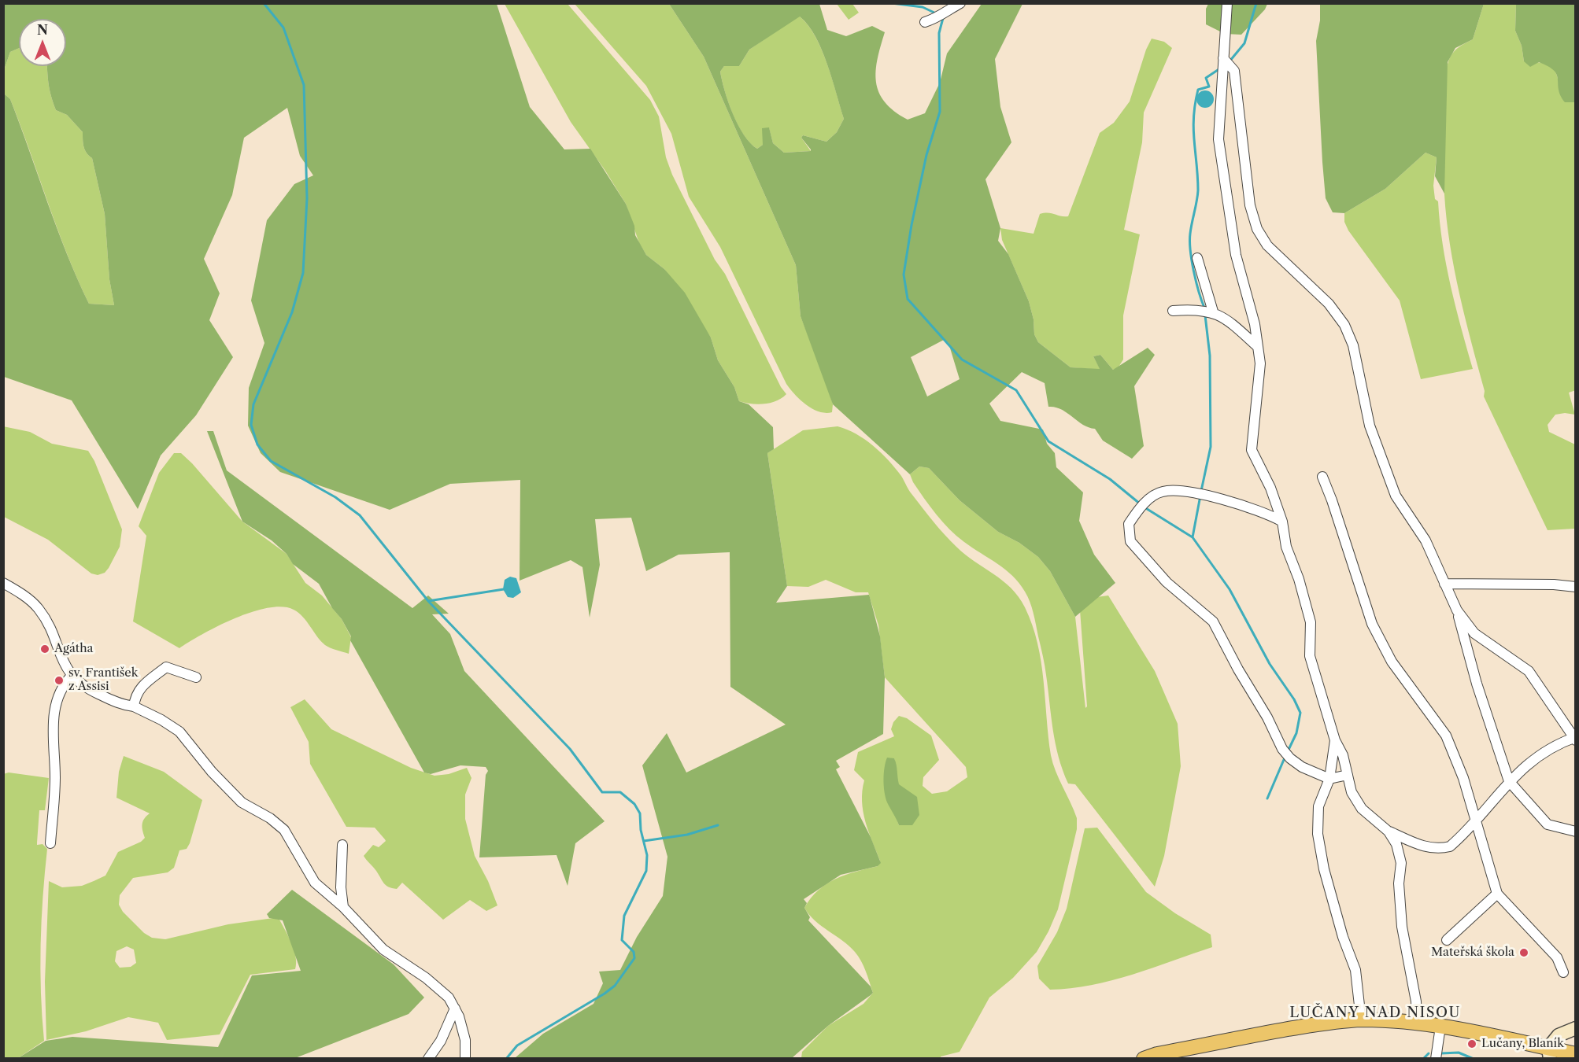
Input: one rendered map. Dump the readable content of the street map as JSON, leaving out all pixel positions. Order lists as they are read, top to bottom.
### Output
{
  "districts": ["LUČANY NAD NISOU"],
  "places": [
    "Agátha",
    "sv. František z Assisi",
    "Mateřská škola",
    "Lučany, Blaník"
  ],
  "north": "top"
}
